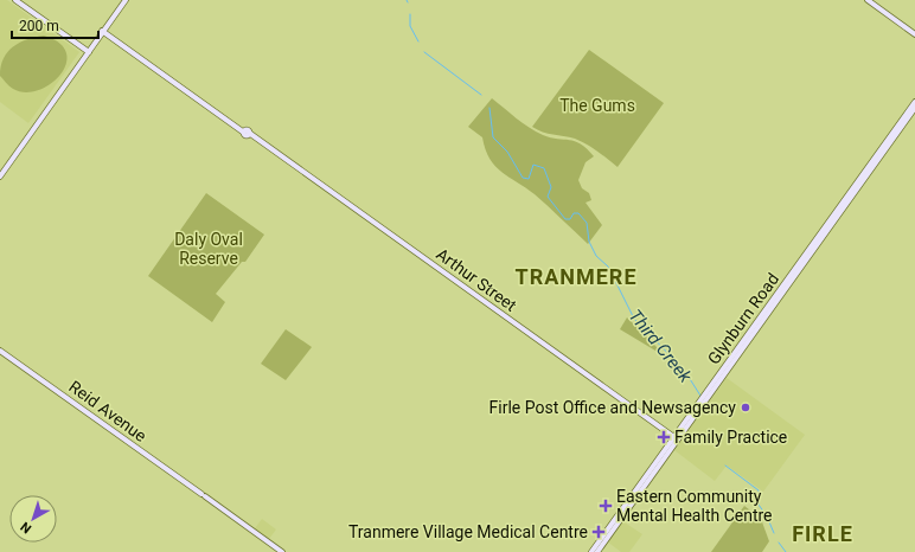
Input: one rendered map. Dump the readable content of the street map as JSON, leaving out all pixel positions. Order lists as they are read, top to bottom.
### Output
{
  "streets": {
    "main road": ["Arthur Street", "Glynburn Road", "Reid Avenue"]
  },
  "crossings": [
    ["Arthur Street", "Glynburn Road"]
  ],
  "districts": ["TRANMERE", "FIRLE"],
  "water": ["Third Creek"],
  "parks": ["The Gums", "Daly Oval Reserve"],
  "places": {
    "other": ["Firle Post Office and Newsagency"],
    "health": ["Family Practice", "Eastern Community Mental Health Centre", "Tranmere Village Medical Centre"]
  },
  "scale_bar": "200 m",
  "north": "bottom left"
}
